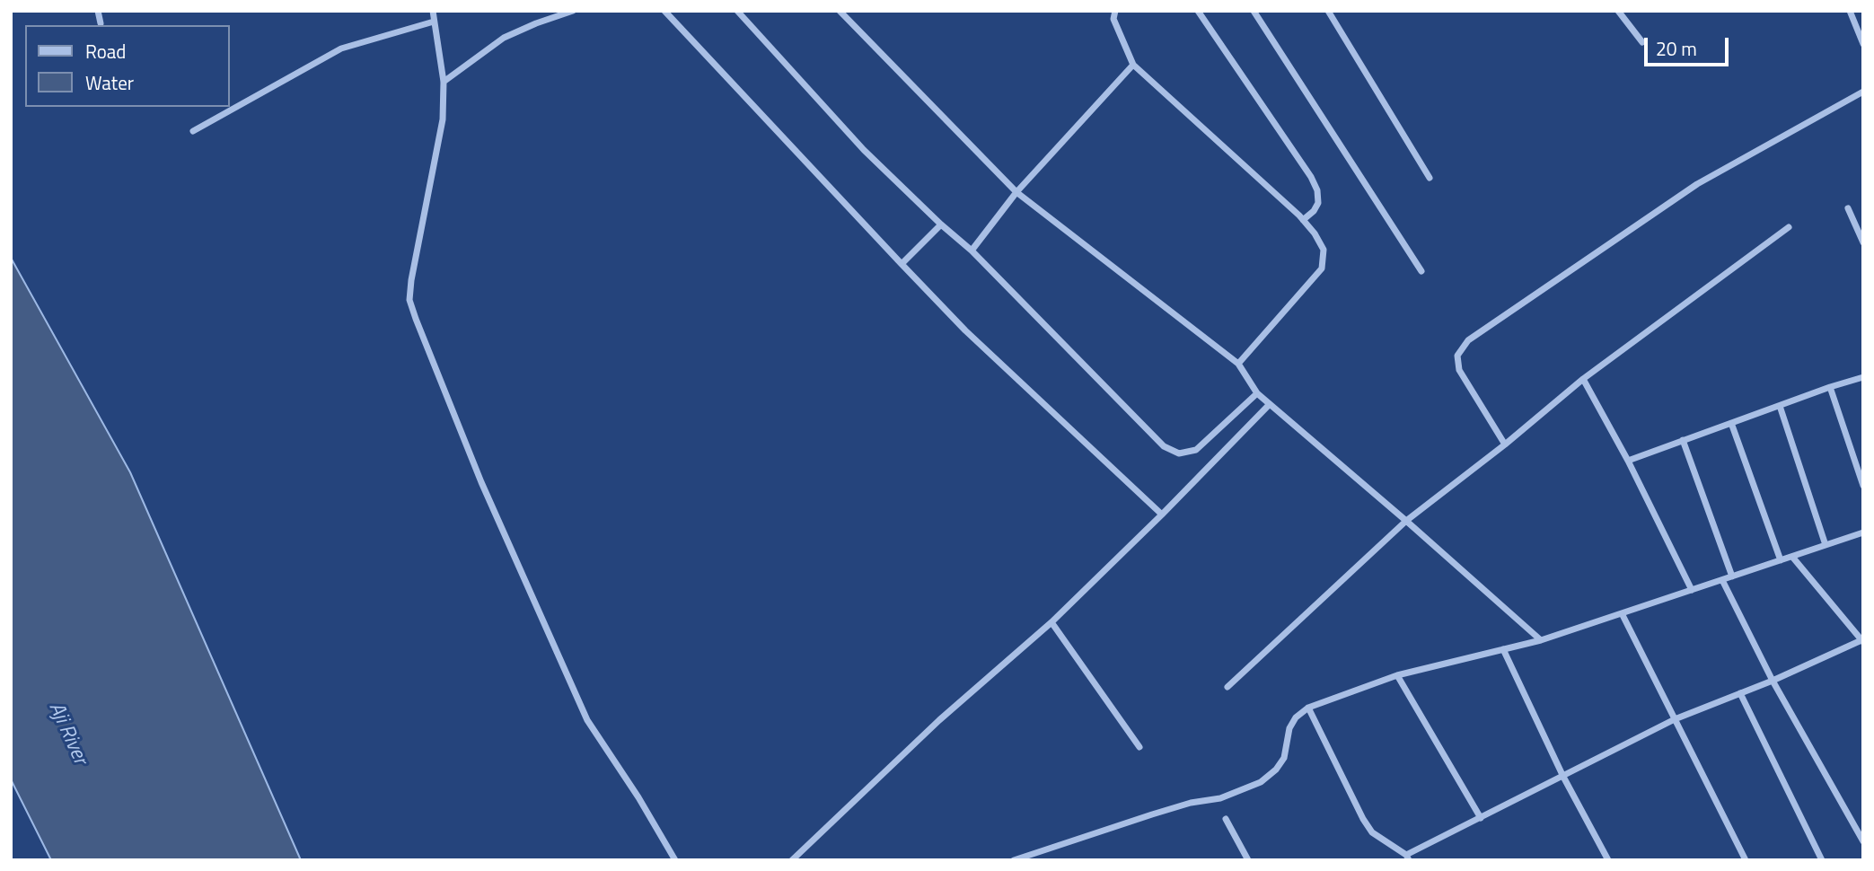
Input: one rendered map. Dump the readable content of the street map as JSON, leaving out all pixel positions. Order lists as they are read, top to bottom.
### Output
{
  "water": ["Aji River"],
  "legend": ["Road", "Water"],
  "scale_bar": "20 m"
}
